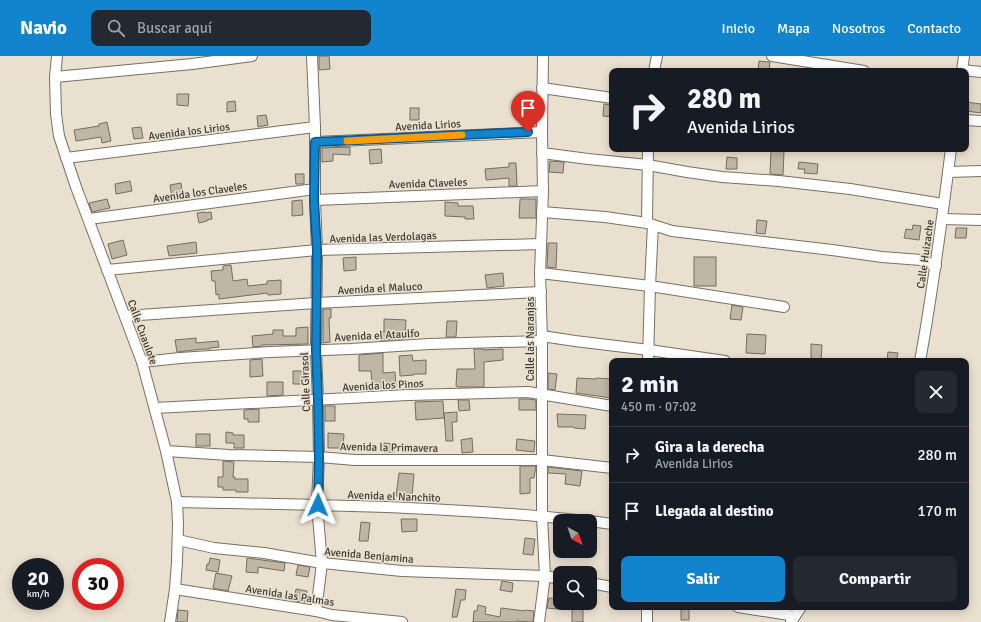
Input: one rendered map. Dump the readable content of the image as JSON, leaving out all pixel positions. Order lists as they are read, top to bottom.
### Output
{
  "streets": {
    "street": [
      "Avenida Lirios",
      "Avenida los Lirios",
      "Avenida Claveles",
      "Avenida los Claveles",
      "Avenida las Verdolagas",
      "Calle Huizache",
      "Avenida el Maluco",
      "Calle Cuaulote",
      "Avenida el Ataulfo",
      "Calle las Naranjas",
      "Calle Girasol",
      "Avenida los Pinos",
      "Avenida la Primavera",
      "Avenida el Nanchito",
      "Avenida Benjamina",
      "Avenida las Palmas"
    ]
  },
  "crossings": [
    ["Avenida Lirios", "Calle las Naranjas"],
    ["Avenida Lirios", "Calle Girasol"],
    ["Avenida los Lirios", "Calle Cuaulote"],
    ["Avenida los Lirios", "Calle Girasol"],
    ["Avenida Claveles", "Calle las Naranjas"],
    ["Avenida Claveles", "Calle Girasol"],
    ["Avenida los Claveles", "Calle Cuaulote"],
    ["Avenida los Claveles", "Calle Girasol"],
    ["Avenida las Verdolagas", "Calle Cuaulote"],
    ["Avenida las Verdolagas", "Calle las Naranjas"],
    ["Avenida las Verdolagas", "Calle Girasol"],
    ["Avenida el Maluco", "Calle Cuaulote"],
    ["Avenida el Maluco", "Calle las Naranjas"],
    ["Avenida el Maluco", "Calle Girasol"],
    ["Calle Cuaulote", "Avenida el Ataulfo"],
    ["Calle Cuaulote", "Avenida los Pinos"],
    ["Calle Cuaulote", "Avenida la Primavera"],
    ["Calle Cuaulote", "Avenida el Nanchito"],
    ["Calle Cuaulote", "Avenida Benjamina"],
    ["Calle Cuaulote", "Avenida las Palmas"],
    ["Avenida el Ataulfo", "Calle las Naranjas"],
    ["Avenida el Ataulfo", "Calle Girasol"],
    ["Calle las Naranjas", "Avenida los Pinos"],
    ["Calle las Naranjas", "Avenida la Primavera"],
    ["Calle las Naranjas", "Avenida el Nanchito"],
    ["Calle las Naranjas", "Avenida Benjamina"],
    ["Calle Girasol", "Avenida los Pinos"],
    ["Calle Girasol", "Avenida la Primavera"],
    ["Calle Girasol", "Avenida el Nanchito"],
    ["Calle Girasol", "Avenida Benjamina"],
    ["Calle Girasol", "Avenida las Palmas"]
  ],
  "north": "bottom right",
  "page": {
    "header": "Navio",
    "search": "Buscar aquí",
    "nav": [
      "Inicio",
      "Mapa",
      "Nosotros",
      "Contacto"
    ],
    "turn": ["280 m", "Avenida Lirios"],
    "heading": ["2 min", "450 m · 07:02"],
    "list": [
      {
        "name": "Gira a la derecha",
        "note": "Avenida Lirios",
        "value": "280 m"
      },
      {
        "name": "Llegada al destino",
        "value": "170 m"
      }
    ],
    "buttons": ["Salir", "Compartir"],
    "speed": "20 km/h",
    "limit": "30"
  }
}
